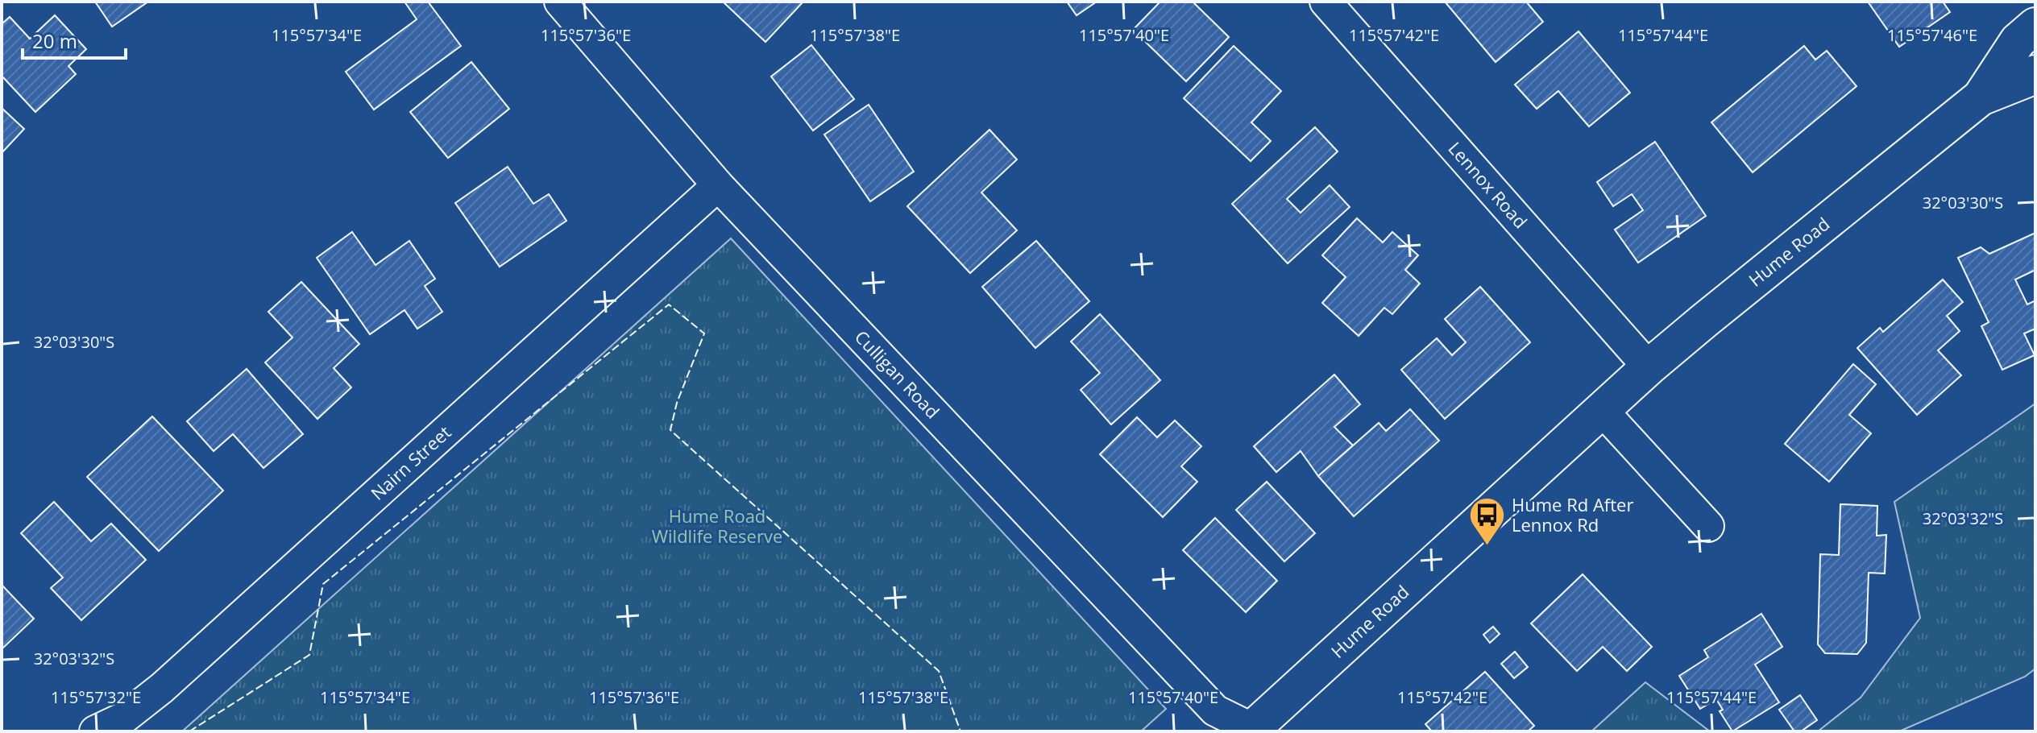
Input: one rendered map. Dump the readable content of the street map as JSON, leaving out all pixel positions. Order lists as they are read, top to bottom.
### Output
{
  "streets": {
    "street": [
      "Lennox Road",
      "Hume Road",
      "Culligan Road",
      "Nairn Street"
    ]
  },
  "crossings": [
    ["Lennox Road", "Hume Road"],
    ["Hume Road", "Culligan Road"],
    ["Culligan Road", "Nairn Street"]
  ],
  "parks": ["Hume Road Wildlife Reserve"],
  "places": {
    "bus stop": ["Hume Rd After Lennox Rd"]
  },
  "scale_bar": "20 m",
  "coordinates": [
    "115°57'34\"E",
    "115°57'36\"E",
    "115°57'38\"E",
    "115°57'40\"E",
    "115°57'42\"E",
    "115°57'44\"E",
    "115°57'46\"E",
    "32°03'30\"S",
    "32°03'32\"S",
    "115°57'32\"E"
  ]
}
